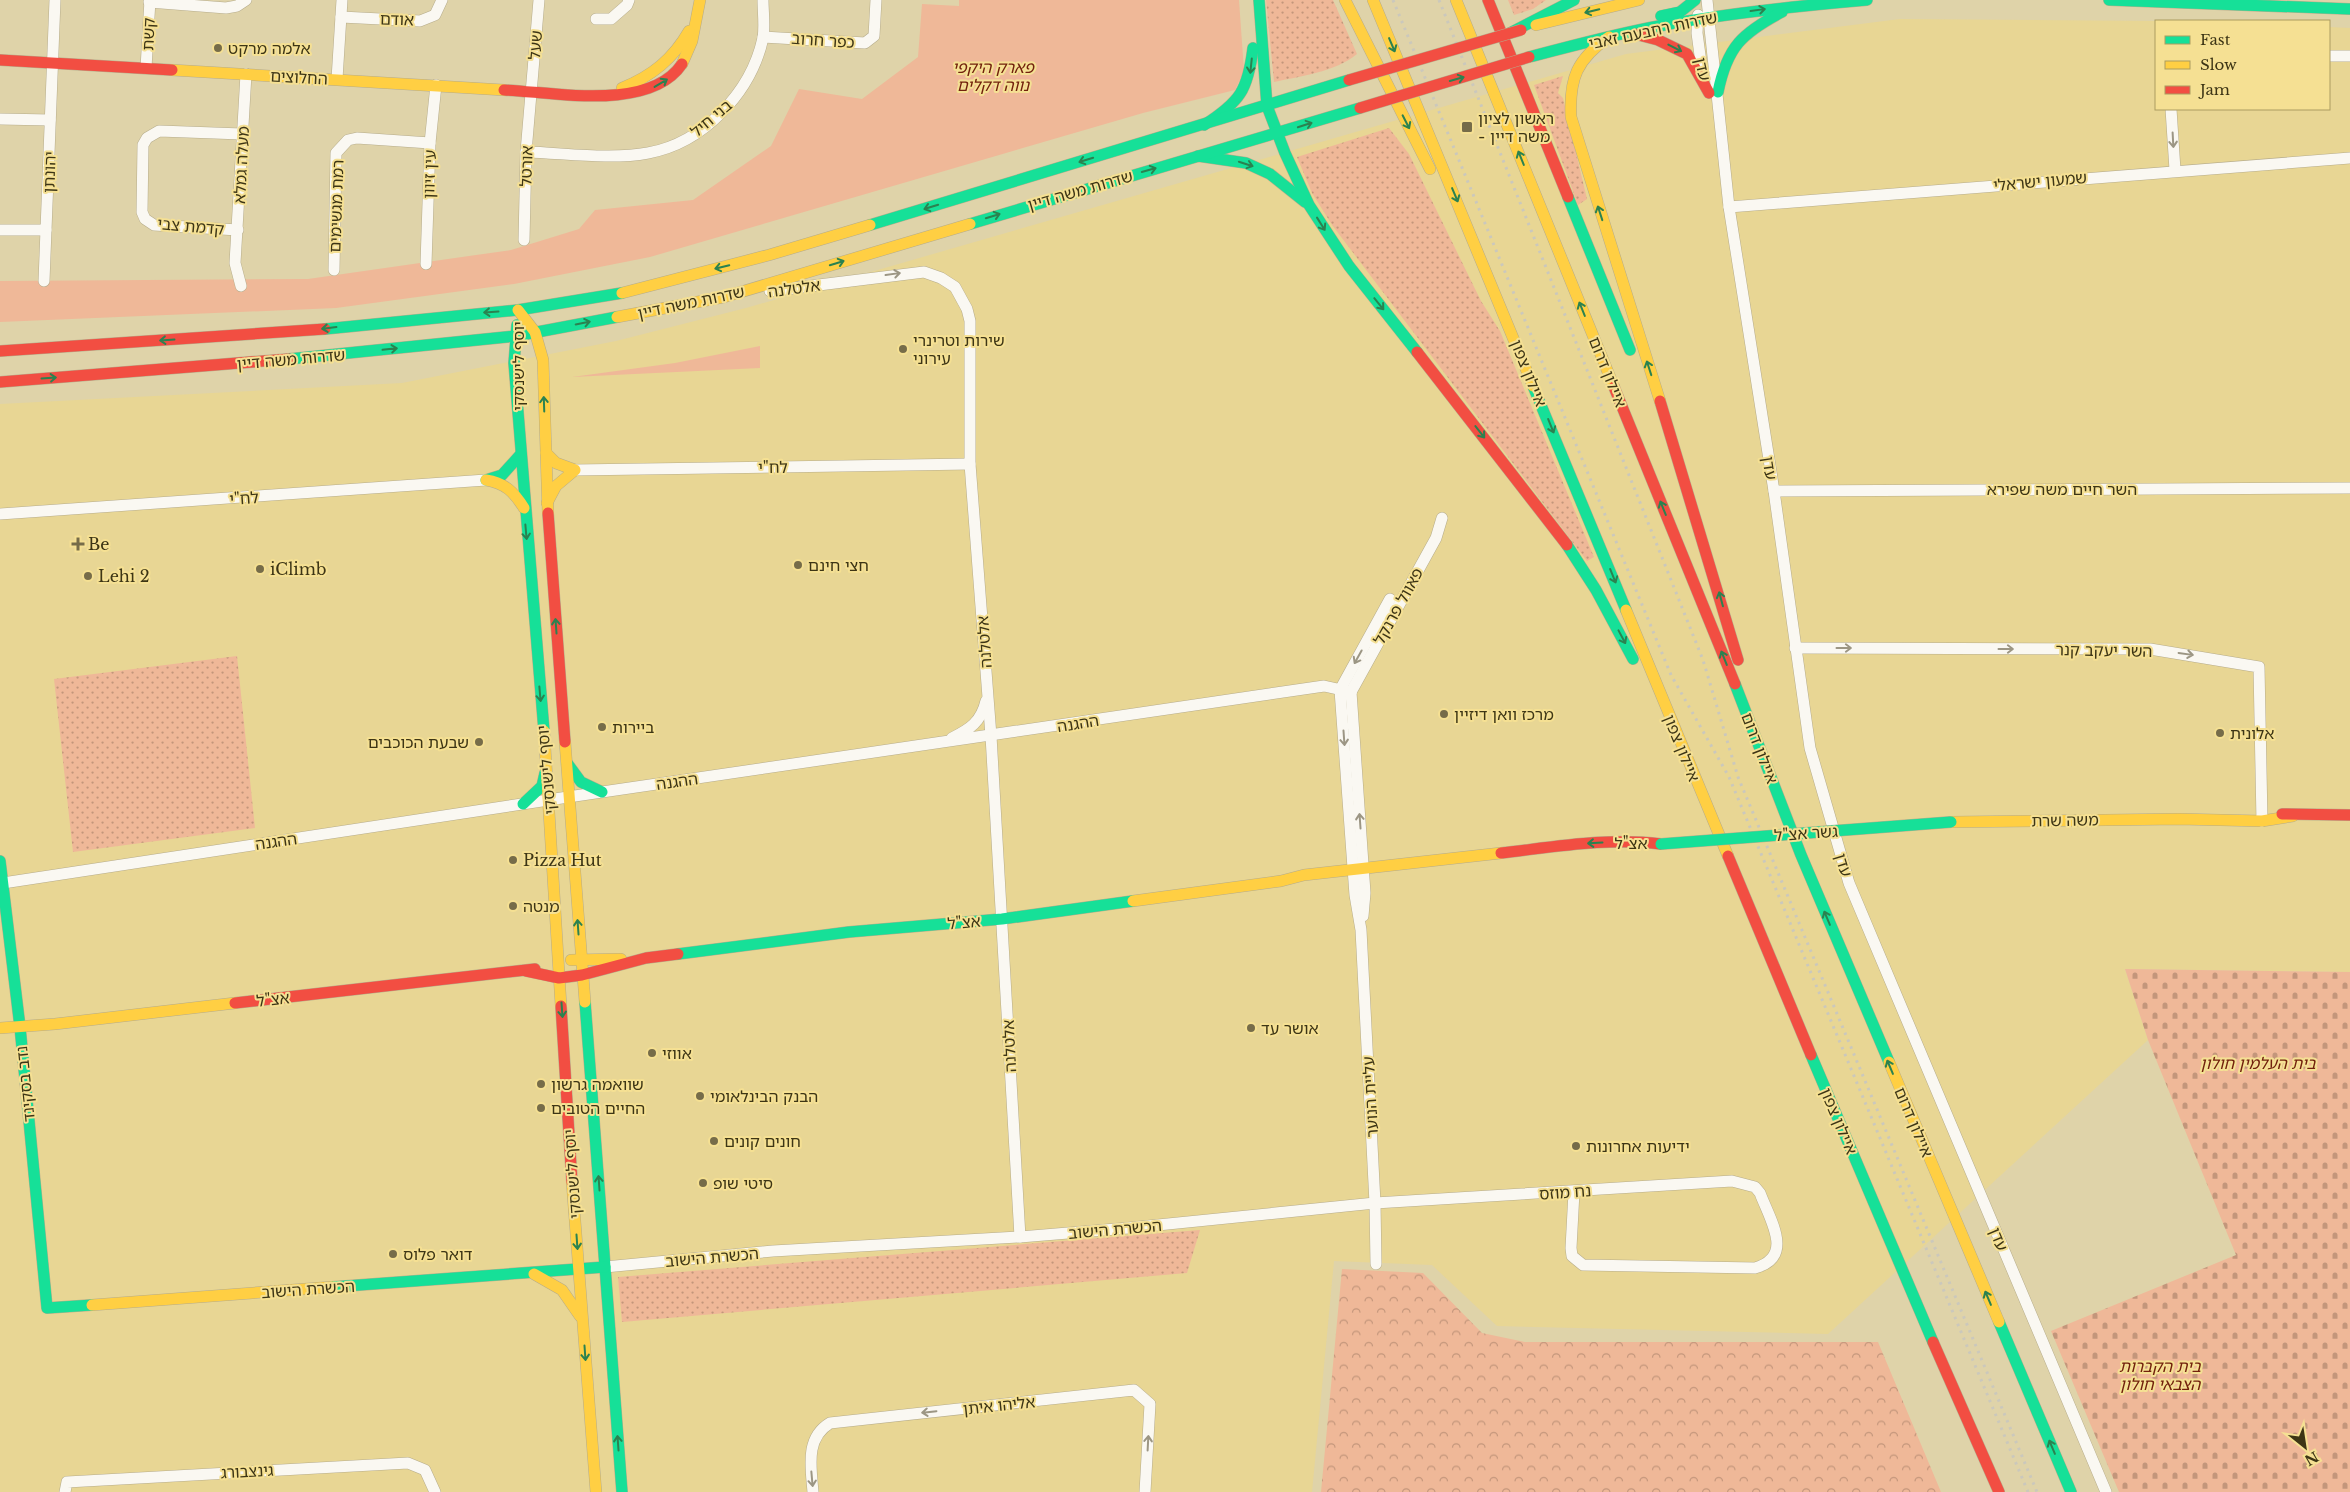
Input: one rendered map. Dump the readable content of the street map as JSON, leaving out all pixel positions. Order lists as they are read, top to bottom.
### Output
{
  "streets": {
    "main road": [
      "שדרות רחבעם זאבי",
      "החלוצים",
      "שדרות משה דיין",
      "יוסף לישנסקי",
      "איילון דרום",
      "איילון צפון",
      "משה שרת",
      "גשר אצ\"ל",
      "אצ\"ל",
      "נדב בסקינד",
      "הכשרת הישוב"
    ],
    "street": [
      "אודם",
      "קשת",
      "כפר חרוב",
      "שעל",
      "עדן",
      "בני חיל",
      "מעלה גמלא",
      "אורטל",
      "יהונתן",
      "עין זיוון",
      "שמעון ישראלי",
      "רמת מגשימים",
      "קדמת צבי",
      "אלטלנה",
      "לח\"י",
      "השר חיים משה שפירא",
      "פאוול פרנקל",
      "השר יעקב קנר",
      "ההגנה",
      "עליית הנוער",
      "נח מוזס",
      "אליהו איתן",
      "גינצבורג"
    ]
  },
  "crossings": [
    ["שדרות רחבעם זאבי", "עדן"],
    ["שדרות רחבעם זאבי", "שדרות משה דיין"],
    ["קשת", "החלוצים"],
    ["כפר חרוב", "בני חיל"],
    ["שעל", "החלוצים"],
    ["שעל", "אורטל"],
    ["עדן", "שמעון ישראלי"],
    ["עדן", "השר חיים משה שפירא"],
    ["עדן", "השר יעקב קנר"],
    ["החלוצים", "מעלה גמלא"],
    ["החלוצים", "אורטל"],
    ["החלוצים", "יהונתן"],
    ["החלוצים", "עין זיוון"],
    ["בני חיל", "אורטל"],
    ["מעלה גמלא", "קדמת צבי"],
    ["עין זיוון", "רמת מגשימים"],
    ["שדרות משה דיין", "אלטלנה"],
    ["שדרות משה דיין", "יוסף לישנסקי"],
    ["אלטלנה", "לח\"י"],
    ["אלטלנה", "ההגנה"],
    ["אלטלנה", "אצ\"ל"],
    ["אלטלנה", "הכשרת הישוב"],
    ["יוסף לישנסקי", "ההגנה"],
    ["יוסף לישנסקי", "אצ\"ל"],
    ["יוסף לישנסקי", "הכשרת הישוב"],
    ["פאוול פרנקל", "ההגנה"],
    ["פאוול פרנקל", "עליית הנוער"],
    ["השר יעקב קנר", "משה שרת"],
    ["ההגנה", "נדב בסקינד"],
    ["ההגנה", "עליית הנוער"],
    ["משה שרת", "גשר אצ\"ל"],
    ["גשר אצ\"ל", "אצ\"ל"],
    ["אצ\"ל", "נדב בסקינד"],
    ["אצ\"ל", "עליית הנוער"],
    ["נדב בסקינד", "הכשרת הישוב"],
    ["עליית הנוער", "נח מוזס"],
    ["עליית הנוער", "הכשרת הישוב"],
    ["נח מוזס", "הכשרת הישוב"]
  ],
  "one_way": ["השר יעקב קנר"],
  "parks": ["פארק היקפי נווה דקלים", "בית העלמין חולון", "בית הקברות הצבאי חולון"],
  "places": {
    "other": [
      "אלמה מרקט",
      "שירות וטרינרי עירוני",
      "חצי חינם",
      "iClimb",
      "Lehi 2",
      "מרכז וואן דיזיין",
      "ביירות",
      "אלונית",
      "שבעת הכוכבים",
      "Pizza Hut",
      "מנטה",
      "אושר עד",
      "אווזי",
      "שוואמה גרשון",
      "הבנק הבינלאומי",
      "החיים הטובים",
      "חונים קונים",
      "ידיעות אחרונות",
      "סיטי שופ",
      "דואר פלוס"
    ],
    "transit": ["ראשון לציון - משה דיין"],
    "health": ["Be"]
  },
  "legend": ["Fast", "Slow", "Jam"],
  "north": "bottom right"
}
